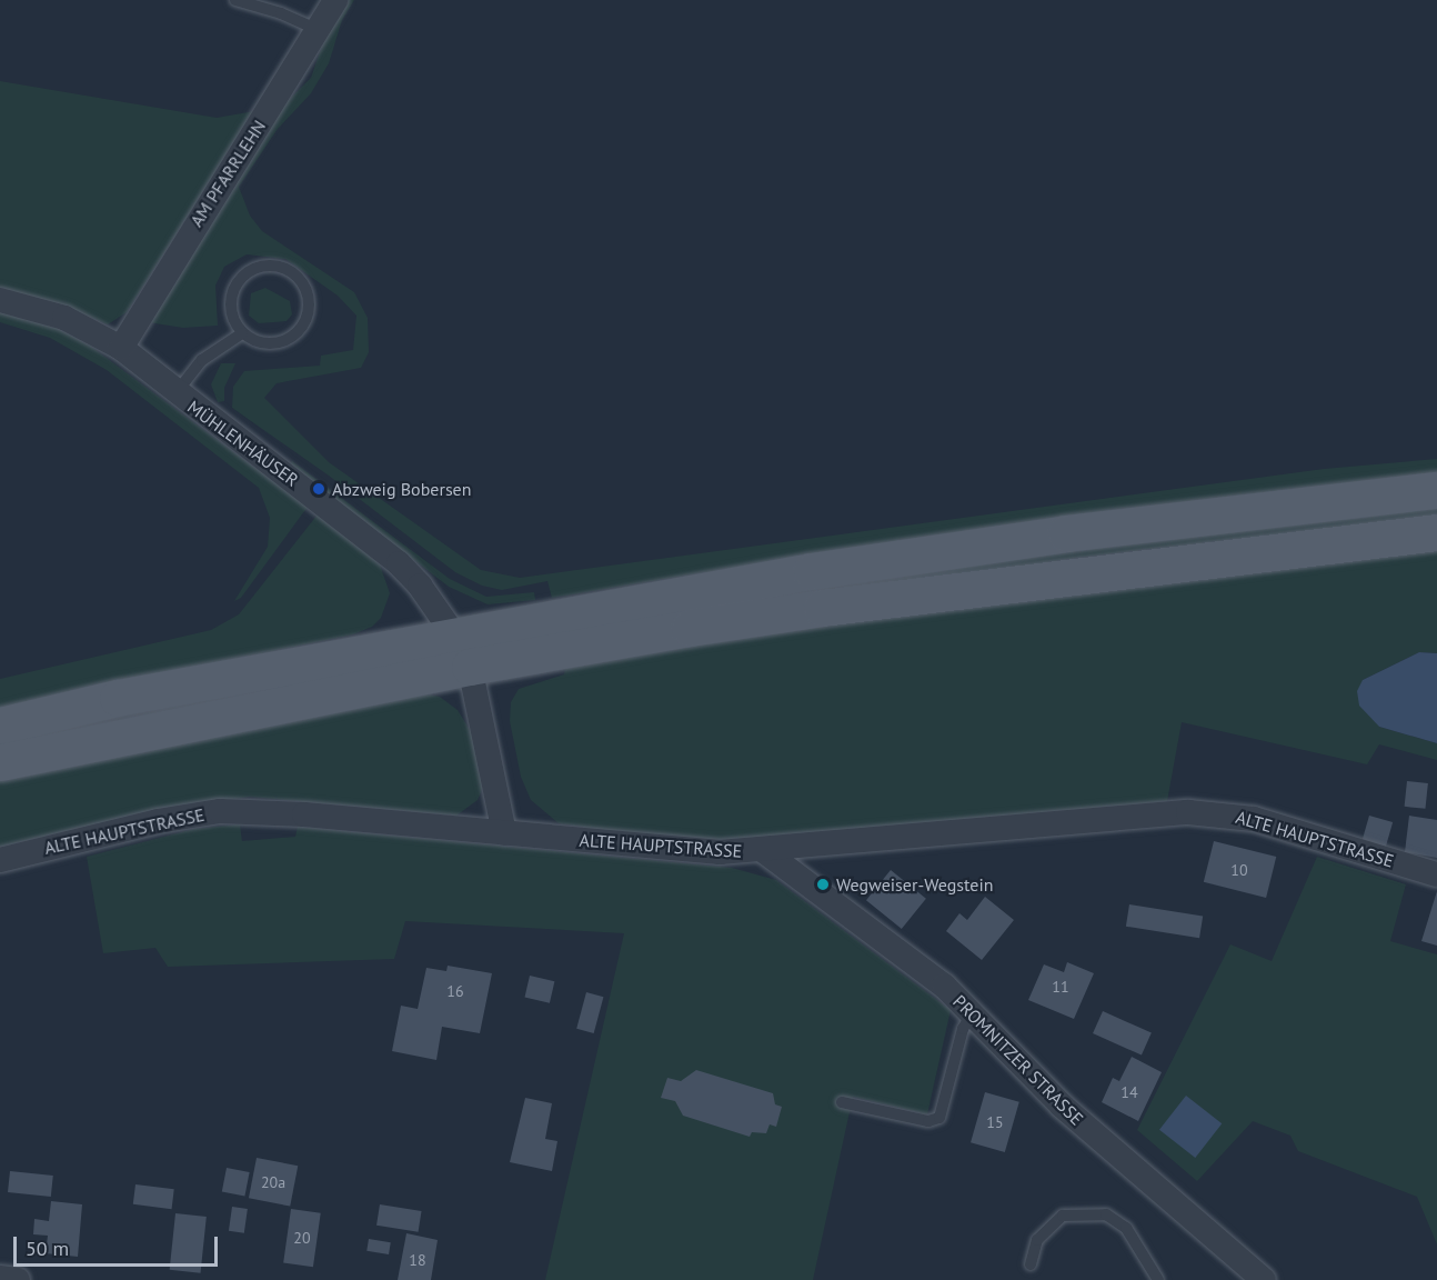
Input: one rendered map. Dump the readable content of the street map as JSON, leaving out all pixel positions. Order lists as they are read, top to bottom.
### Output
{
  "streets": {
    "street": [
      "AM PFARRLEHN",
      "MÜHLENHÄUSER",
      "ALTE HAUPTSTRASSE",
      "PROMNITZER STRASSE"
    ]
  },
  "crossings": [
    ["AM PFARRLEHN", "MÜHLENHÄUSER"],
    ["MÜHLENHÄUSER", "ALTE HAUPTSTRASSE"],
    ["ALTE HAUPTSTRASSE", "PROMNITZER STRASSE"]
  ],
  "places": ["Abzweig Bobersen", "Wegweiser-Wegstein"],
  "house_numbers": [
    "10",
    "11",
    "16",
    "14",
    "15",
    "20a",
    "20",
    "18"
  ],
  "scale_bar": "50 m"
}
